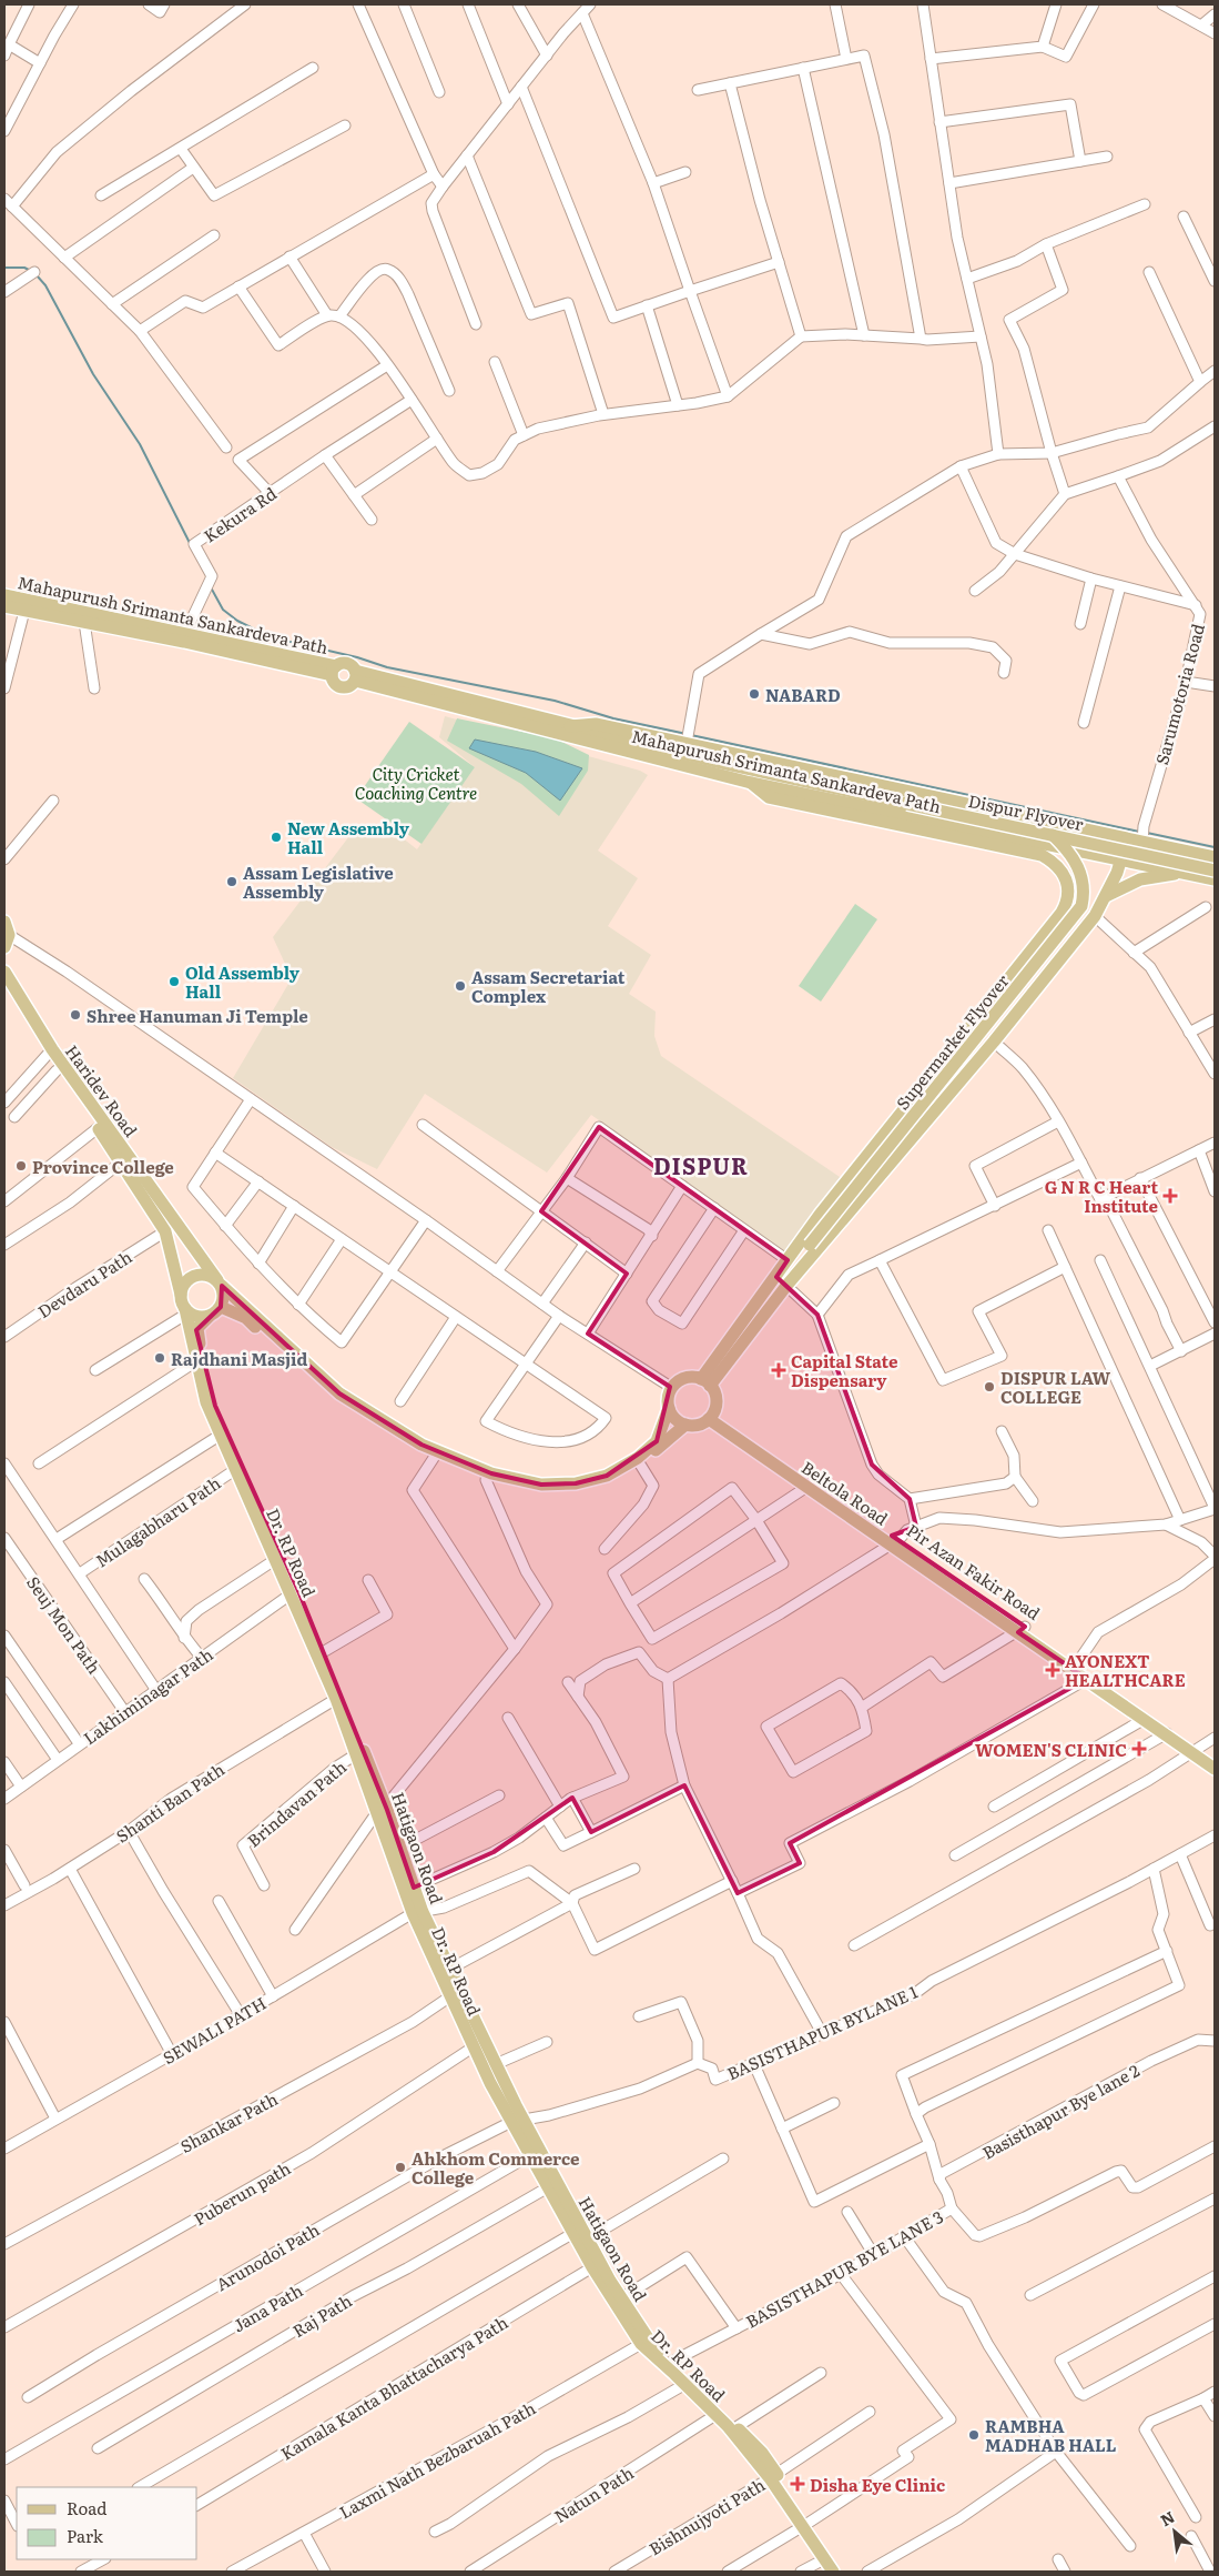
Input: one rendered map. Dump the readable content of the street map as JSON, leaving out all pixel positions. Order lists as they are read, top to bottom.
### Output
{
  "streets": {
    "main road": [
      "Mahapurush Srimanta Sankardeva Path",
      "Dispur Flyover",
      "Supermarket Flyover",
      "Haridev Road",
      "Beltola Road",
      "Dr. RP Road",
      "Pir Azan Fakir Road",
      "Hatigaon Road"
    ],
    "street": [
      "Kekura Rd",
      "Sarumotoria Road",
      "Devdaru Path",
      "Mulagabharu Path",
      "Seuj Mon Path",
      "Lakhiminagar Path",
      "Shanti Ban Path",
      "Brindavan Path",
      "SEWALI PATH",
      "BASISTHAPUR BYLANE 1",
      "Basisthapur Bye lane 2",
      "Shankar Path",
      "Puberun path",
      "Arunodoi Path",
      "BASISTHAPUR BYE LANE 3",
      "Jana Path",
      "Raj Path",
      "Kamala Kanta Bhattacharya Path",
      "Laxmi Nath Bezbaruah Path",
      "Natun Path",
      "Bishnujyoti Path"
    ]
  },
  "crossings": [
    ["Kekura Rd", "Mahapurush Srimanta Sankardeva Path"],
    ["Mahapurush Srimanta Sankardeva Path", "Sarumotoria Road"],
    ["Mahapurush Srimanta Sankardeva Path", "Dispur Flyover"],
    ["Dispur Flyover", "Supermarket Flyover"],
    ["Haridev Road", "Devdaru Path"],
    ["Haridev Road", "Dr. RP Road"],
    ["Haridev Road", "Hatigaon Road"],
    ["Beltola Road", "Pir Azan Fakir Road"],
    ["Mulagabharu Path", "Dr. RP Road"],
    ["Dr. RP Road", "Lakhiminagar Path"],
    ["Dr. RP Road", "Shanti Ban Path"],
    ["Dr. RP Road", "Brindavan Path"],
    ["Dr. RP Road", "Hatigaon Road"],
    ["Dr. RP Road", "SEWALI PATH"],
    ["Dr. RP Road", "Shankar Path"],
    ["Dr. RP Road", "Puberun path"],
    ["Dr. RP Road", "Arunodoi Path"],
    ["Dr. RP Road", "BASISTHAPUR BYE LANE 3"],
    ["Dr. RP Road", "Jana Path"],
    ["Dr. RP Road", "Raj Path"],
    ["Dr. RP Road", "Kamala Kanta Bhattacharya Path"],
    ["Dr. RP Road", "Laxmi Nath Bezbaruah Path"],
    ["Dr. RP Road", "Natun Path"],
    ["Dr. RP Road", "Bishnujyoti Path"],
    ["Seuj Mon Path", "Lakhiminagar Path"],
    ["Lakhiminagar Path", "Hatigaon Road"],
    ["Hatigaon Road", "SEWALI PATH"],
    ["Hatigaon Road", "Arunodoi Path"],
    ["Hatigaon Road", "Laxmi Nath Bezbaruah Path"]
  ],
  "districts": ["DISPUR"],
  "parks": ["City Cricket Coaching Centre"],
  "places": {
    "other": [
      "NABARD",
      "New Assembly Hall",
      "Assam Legislative Assembly",
      "Old Assembly Hall",
      "Assam Secretariat Complex",
      "Shree Hanuman Ji Temple",
      "Province College",
      "Rajdhani Masjid",
      "DISPUR LAW COLLEGE",
      "Ahkhom Commerce College",
      "RAMBHA MADHAB HALL"
    ],
    "health": [
      "G N R C Heart Institute",
      "Capital State Dispensary",
      "AYONEXT HEALTHCARE",
      "WOMEN'S CLINIC",
      "Disha Eye Clinic"
    ]
  },
  "legend": ["Road", "Park"],
  "north": "top left"
}
